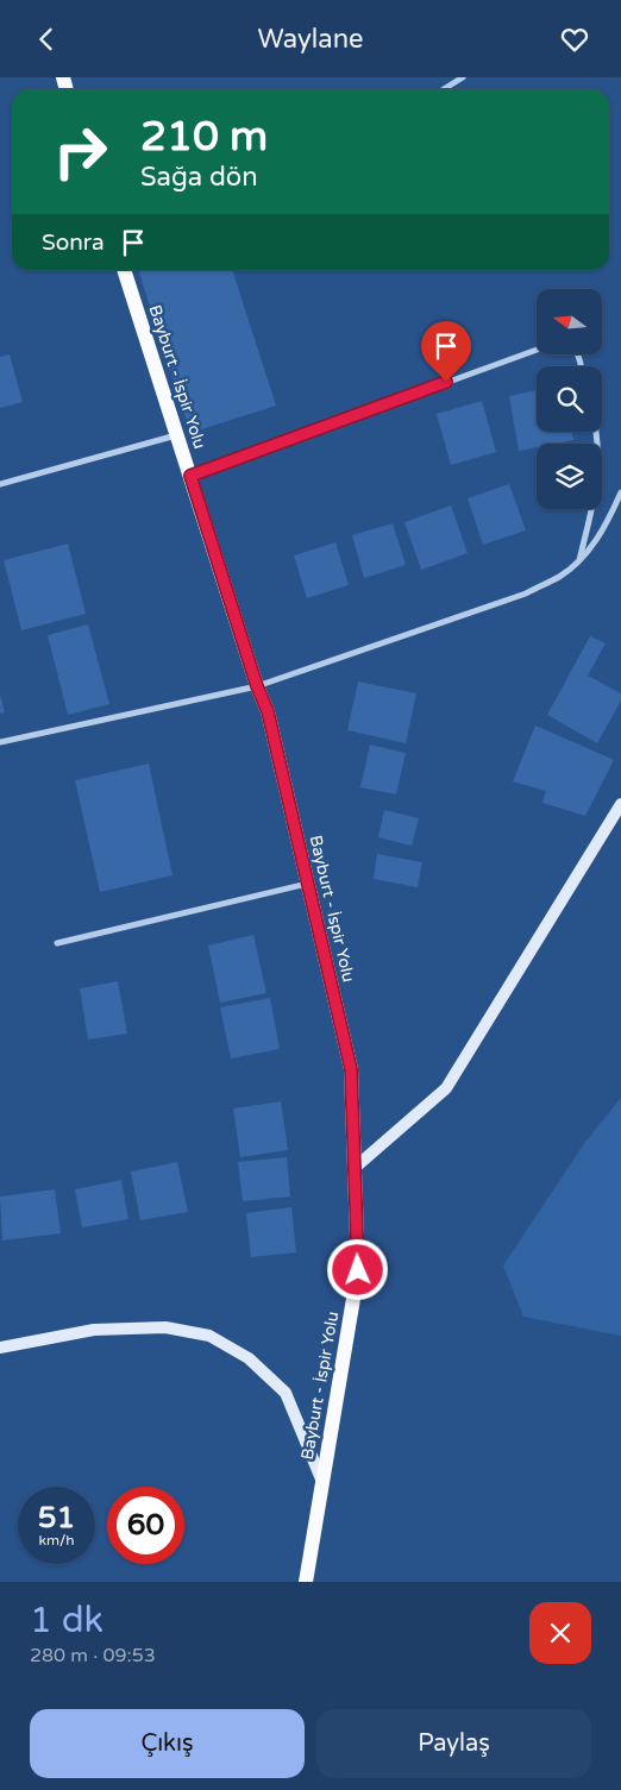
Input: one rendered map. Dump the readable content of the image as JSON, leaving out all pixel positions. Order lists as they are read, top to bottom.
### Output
{
  "streets": {
    "main road": ["Bayburt - İspir Yolu"]
  },
  "north": "left",
  "page": {
    "header": "Waylane",
    "turn": ["210 m", "Sağa dön"],
    "then": "Sonra",
    "speed": "51 km/h",
    "limit": "60",
    "heading": ["1 dk", "280 m · 09:53"],
    "buttons": ["Çıkış", "Paylaş"]
  }
}
